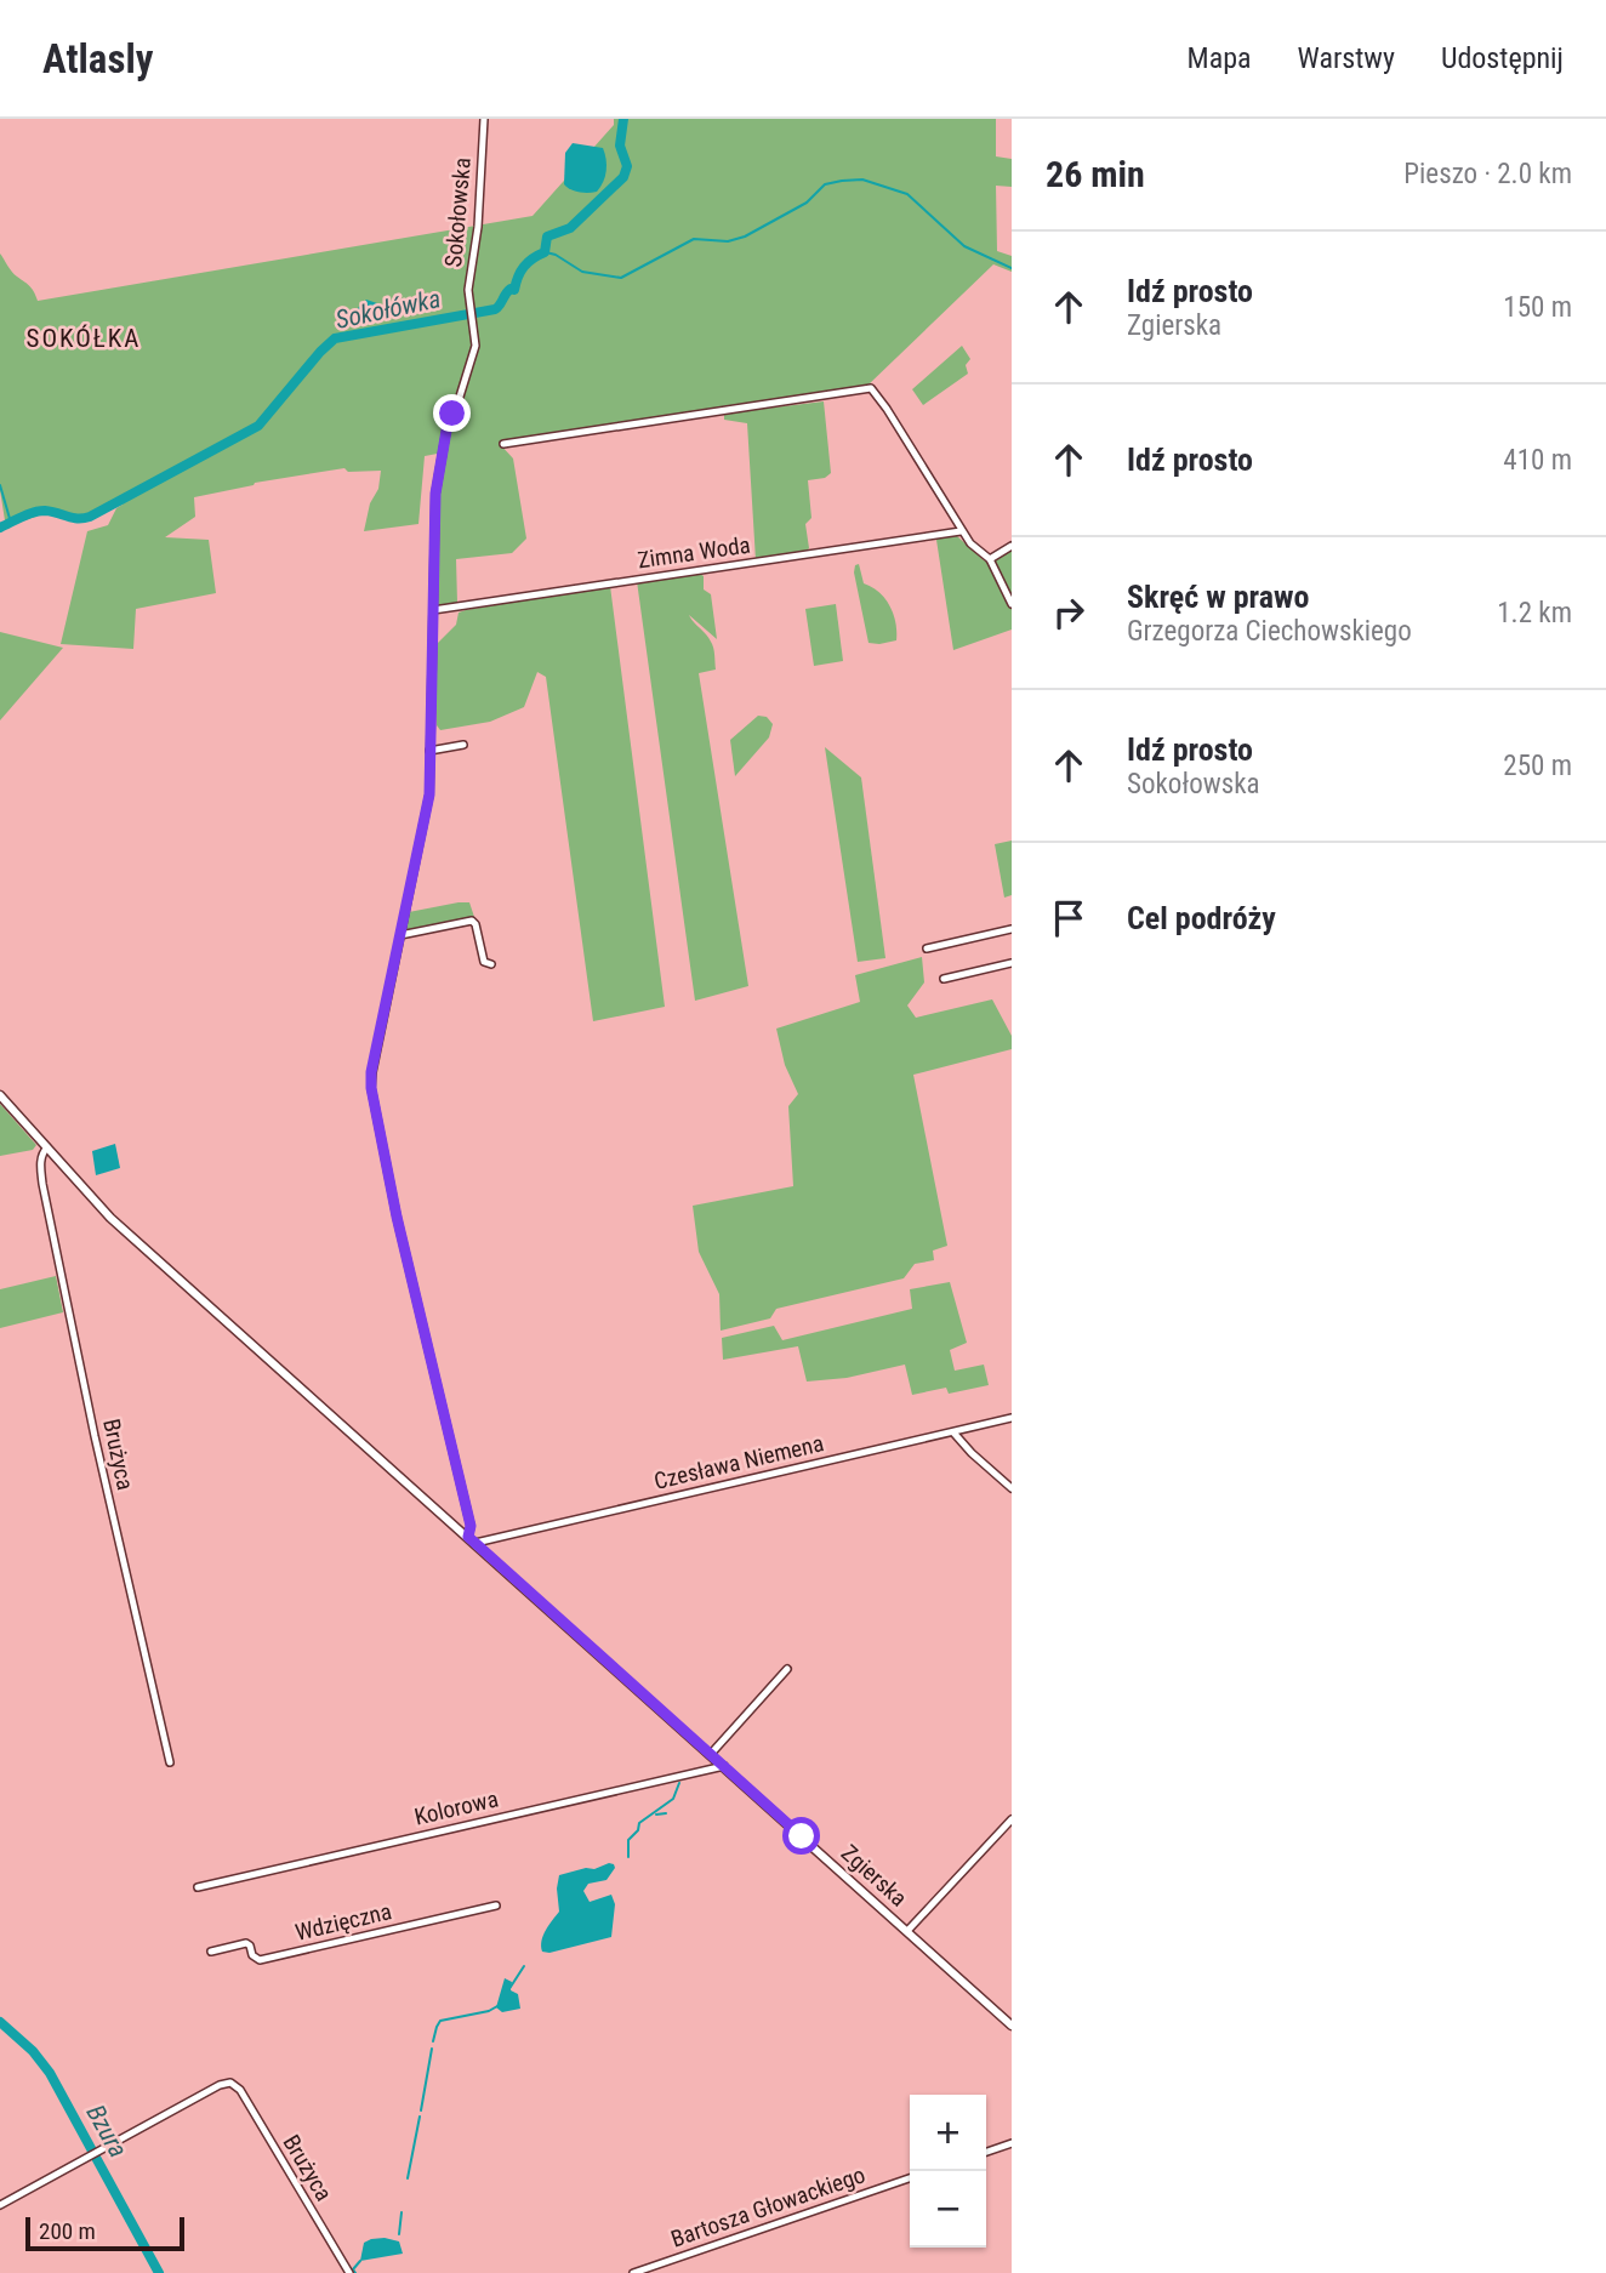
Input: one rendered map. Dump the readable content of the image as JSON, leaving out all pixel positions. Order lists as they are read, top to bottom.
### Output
{
  "streets": {
    "main road": ["Zgierska"],
    "street": [
      "Sokołowska",
      "Zimna Woda",
      "Brużyca",
      "Czesława Niemena",
      "Kolorowa",
      "Wdzięczna",
      "Bartosza Głowackiego"
    ]
  },
  "crossings": [
    ["Sokołowska", "Zimna Woda"],
    ["Brużyca", "Zgierska"],
    ["Czesława Niemena", "Zgierska"],
    ["Kolorowa", "Zgierska"]
  ],
  "districts": ["SOKÓŁKA"],
  "water": ["Sokołówka", "Bzura"],
  "scale_bar": "200 m",
  "page": {
    "header": "Atlasly",
    "nav": ["Mapa", "Warstwy", "Udostępnij"],
    "heading": ["26 min", "Pieszo · 2.0 km"],
    "list": [
      ["Idź prosto", "Zgierska", "150 m"],
      ["Idź prosto", "410 m"],
      ["Skręć w prawo", "Grzegorza Ciechowskiego", "1.2 km"],
      ["Idź prosto", "Sokołowska", "250 m"],
      "Cel podróży"
    ],
    "map_buttons": ["+", "−"],
    "scale": "200 m"
  }
}
